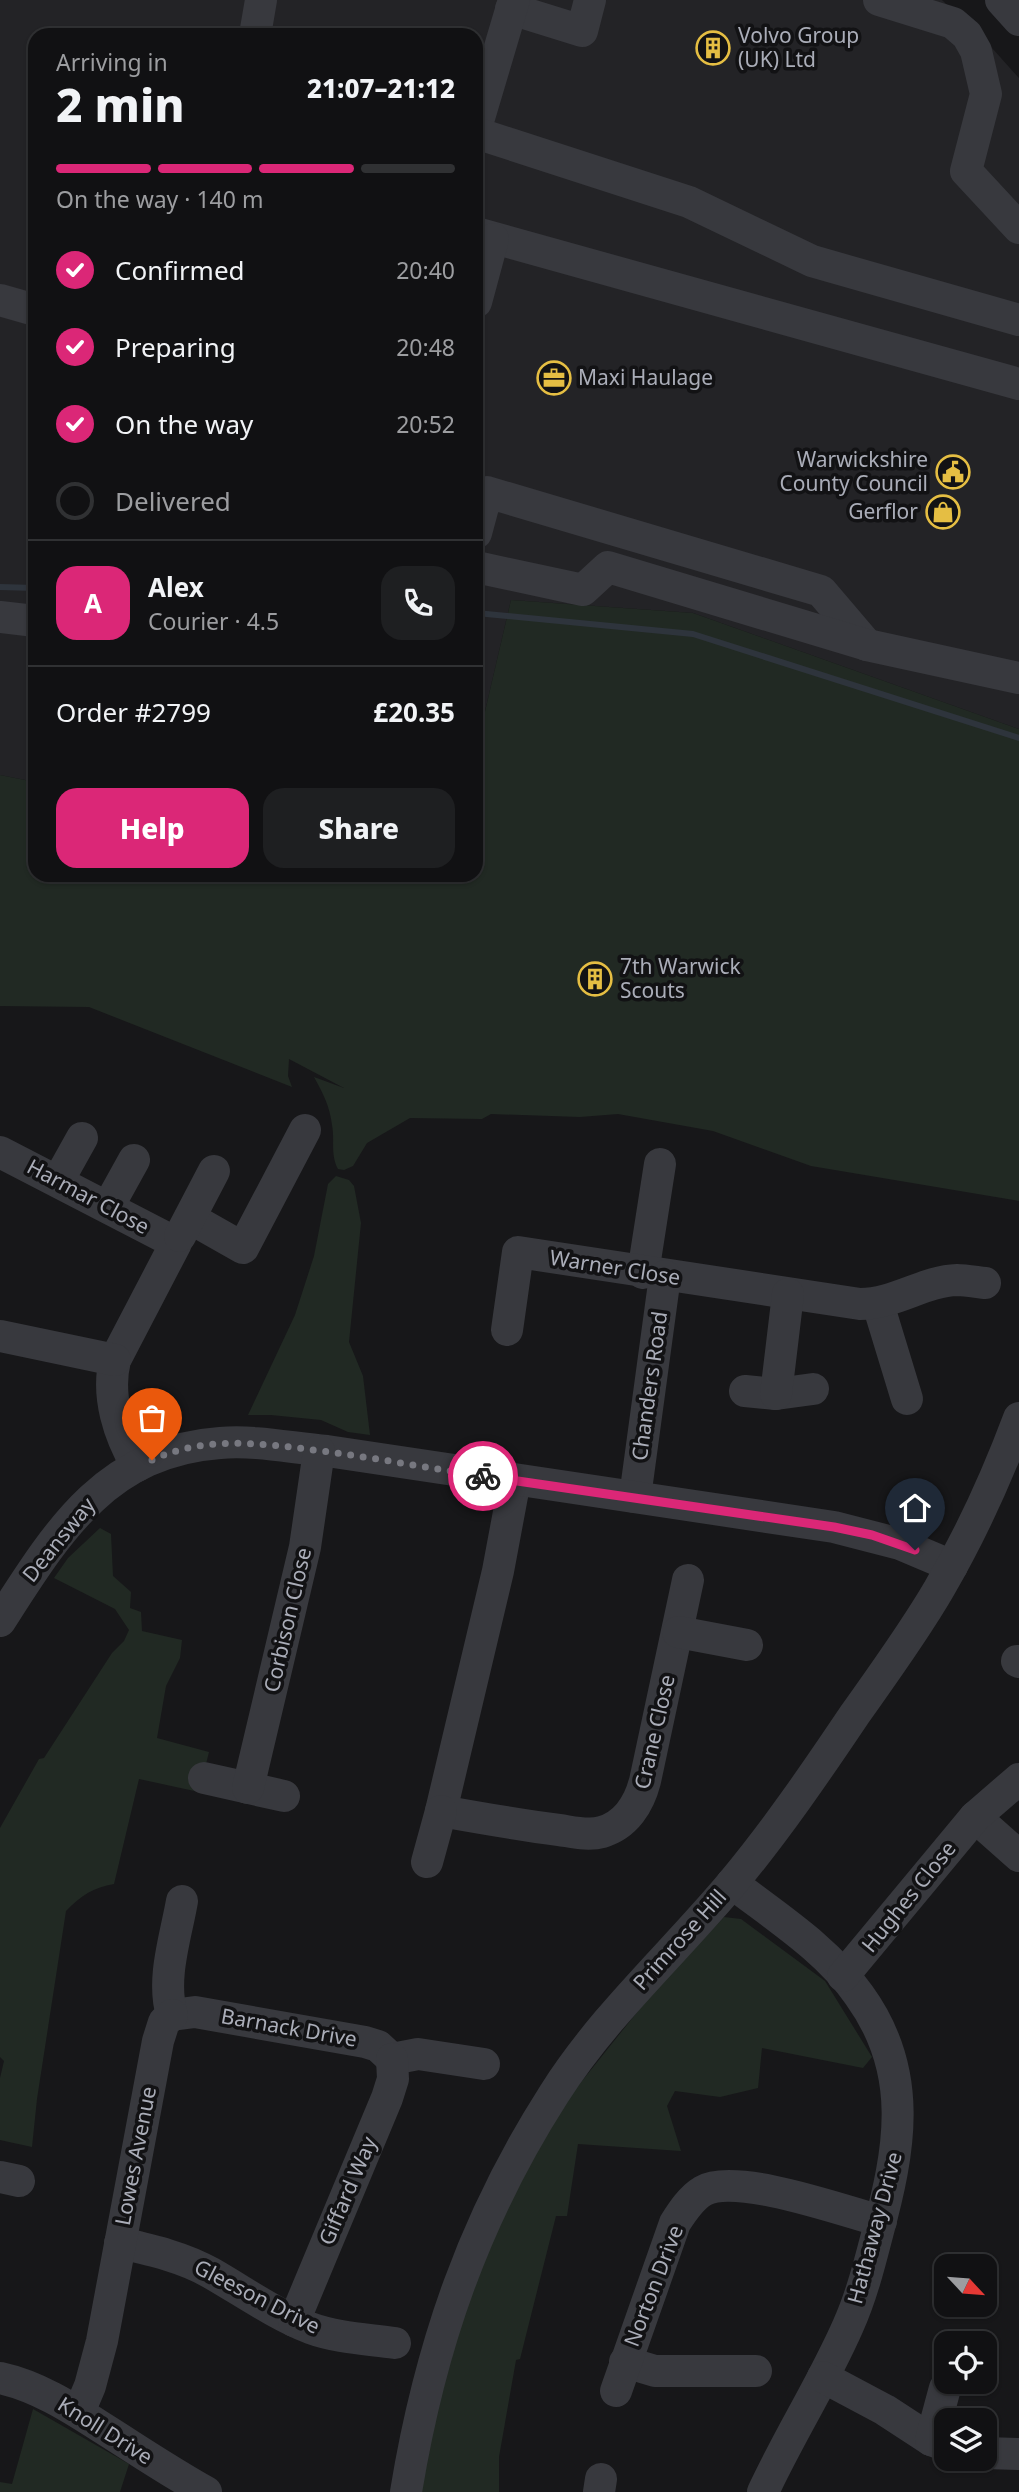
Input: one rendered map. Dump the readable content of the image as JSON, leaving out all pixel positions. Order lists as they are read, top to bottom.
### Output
{
  "streets": {
    "street": [
      "Harmar Close",
      "Warner Close",
      "Chanders Road",
      "Deansway",
      "Corbison Close",
      "Crane Close",
      "Hughes Close",
      "Primrose Hill",
      "Barnack Drive",
      "Lowes Avenue",
      "Giffard Way",
      "Hathaway Drive",
      "Norton Drive",
      "Gleeson Drive",
      "Knoll Drive"
    ]
  },
  "crossings": [
    ["Warner Close", "Chanders Road"],
    ["Chanders Road", "Deansway"],
    ["Deansway", "Corbison Close"],
    ["Deansway", "Primrose Hill"],
    ["Hughes Close", "Hathaway Drive"],
    ["Primrose Hill", "Hathaway Drive"],
    ["Barnack Drive", "Lowes Avenue"],
    ["Barnack Drive", "Giffard Way"],
    ["Lowes Avenue", "Gleeson Drive"],
    ["Lowes Avenue", "Knoll Drive"],
    ["Giffard Way", "Gleeson Drive"],
    ["Hathaway Drive", "Norton Drive"]
  ],
  "places": {
    "building": ["Volvo Group (UK) Ltd", "7th Warwick Scouts"],
    "office": ["Maxi Haulage"],
    "public building": ["Warwickshire County Council"],
    "shop": ["Gerflor"]
  },
  "north": "bottom right",
  "page": {
    "heading": ["2 min", "Arriving in", "21:07–21:12"],
    "panel": [
      "Alex",
      "Courier · 4.5",
      "Order #2799",
      "£20.35"
    ],
    "bar": "On the way · 140 m",
    "list": [
      ["Confirmed", "20:40"],
      ["Preparing", "20:48"],
      ["On the way", "20:52"],
      "Delivered"
    ],
    "round": "A",
    "buttons": ["Help", "Share"]
  }
}
